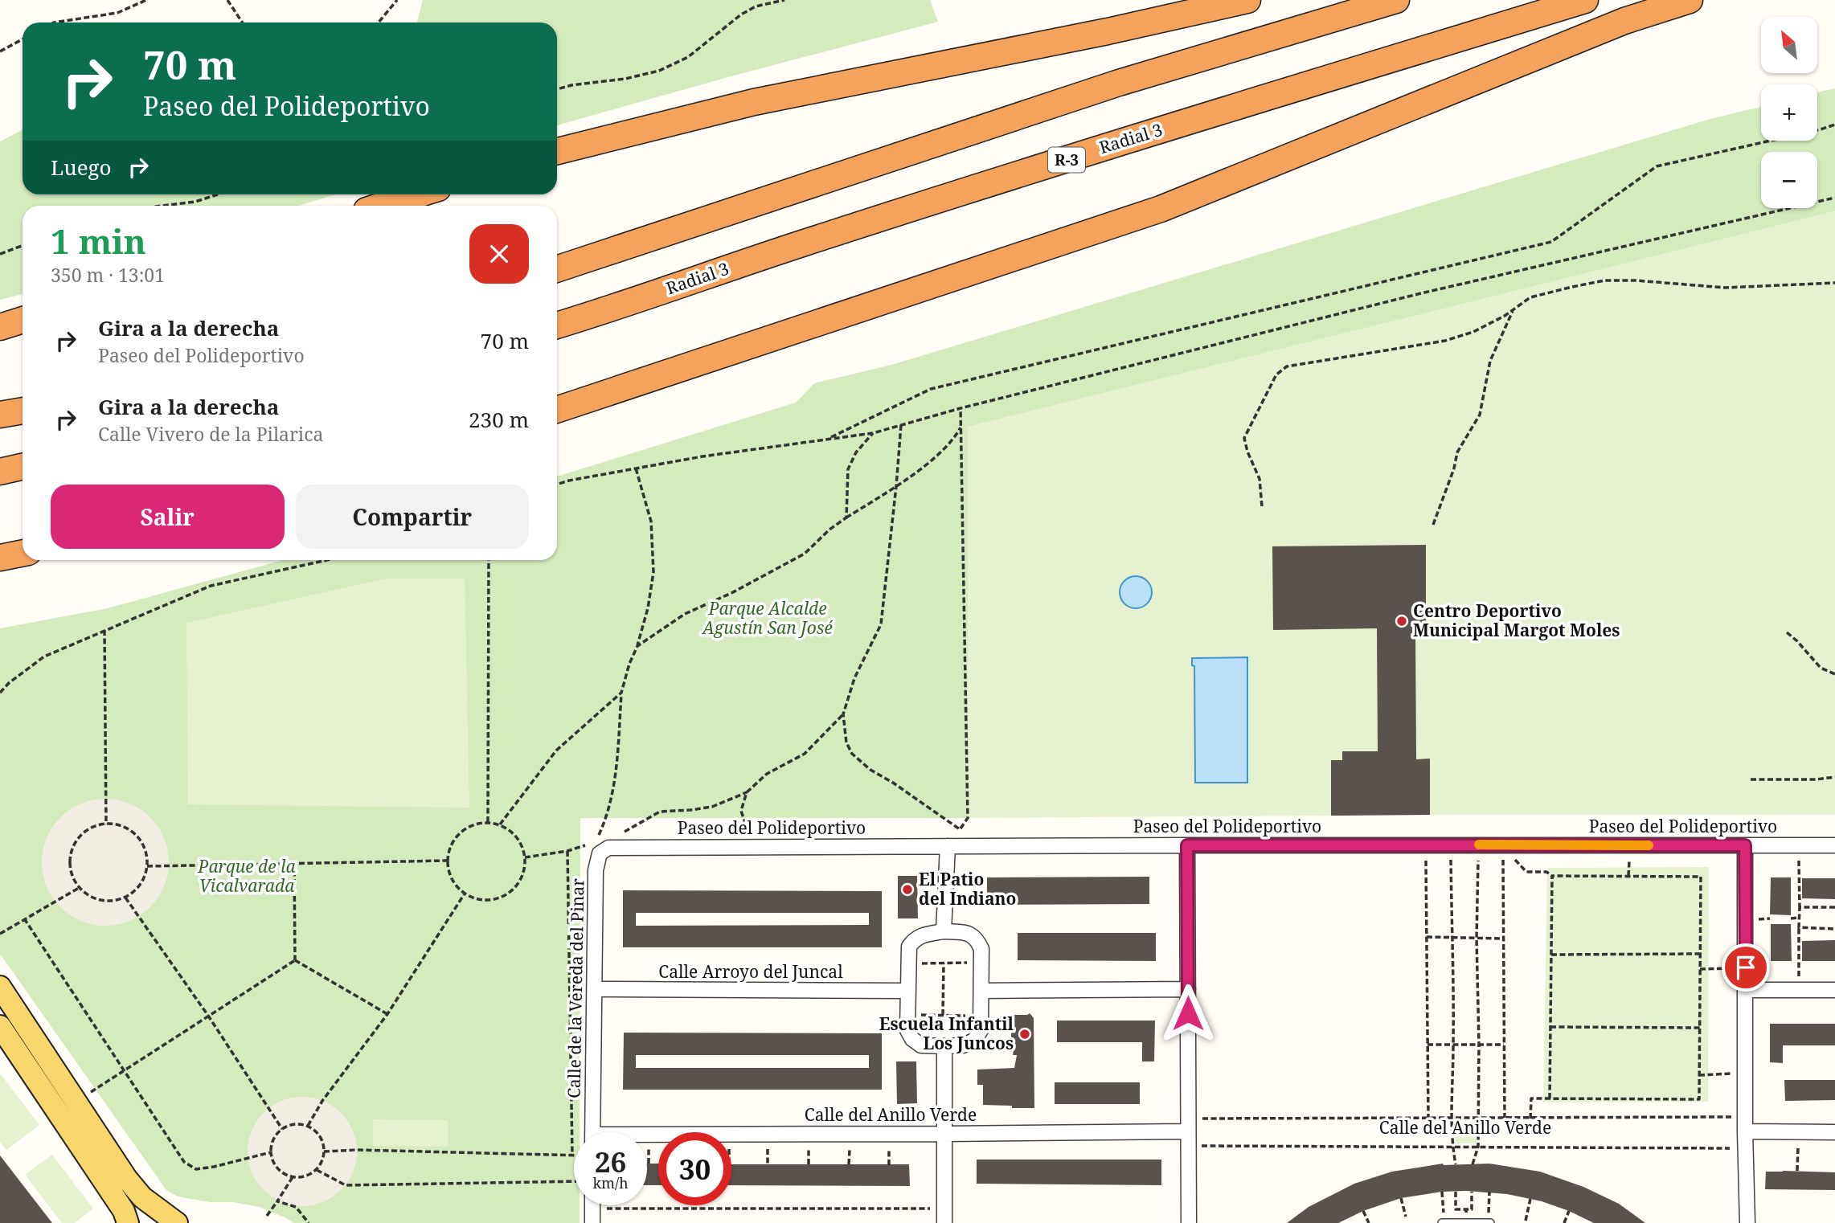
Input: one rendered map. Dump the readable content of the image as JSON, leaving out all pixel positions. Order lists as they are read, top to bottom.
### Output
{
  "streets": {
    "highway": ["Radial 3", "R-3"],
    "street": [
      "Paseo del Polideportivo",
      "Calle Arroyo del Juncal",
      "Calle de la Vereda del Pinar",
      "Calle del Anillo Verde"
    ]
  },
  "crossings": [
    ["Paseo del Polideportivo", "Calle de la Vereda del Pinar"],
    ["Calle Arroyo del Juncal", "Calle de la Vereda del Pinar"]
  ],
  "parks": ["Parque Alcalde Agustín San José", "Parque de la Vicalvarada"],
  "places": ["Centro Deportivo Municipal Margot Moles", "El Patio del Indiano", "Escuela Infantil Los Juncos"],
  "north": "top left",
  "page": {
    "map_buttons": ["+", "−"],
    "turn": ["70 m", "Paseo del Polideportivo"],
    "then": "Luego",
    "heading": ["1 min", "350 m · 13:01"],
    "list": [
      {
        "name": "Gira a la derecha",
        "note": "Paseo del Polideportivo",
        "value": "70 m"
      },
      {
        "name": "Gira a la derecha",
        "note": "Calle Vivero de la Pilarica",
        "value": "230 m"
      }
    ],
    "buttons": ["Salir", "Compartir"],
    "speed": "26 km/h",
    "limit": "30"
  }
}
